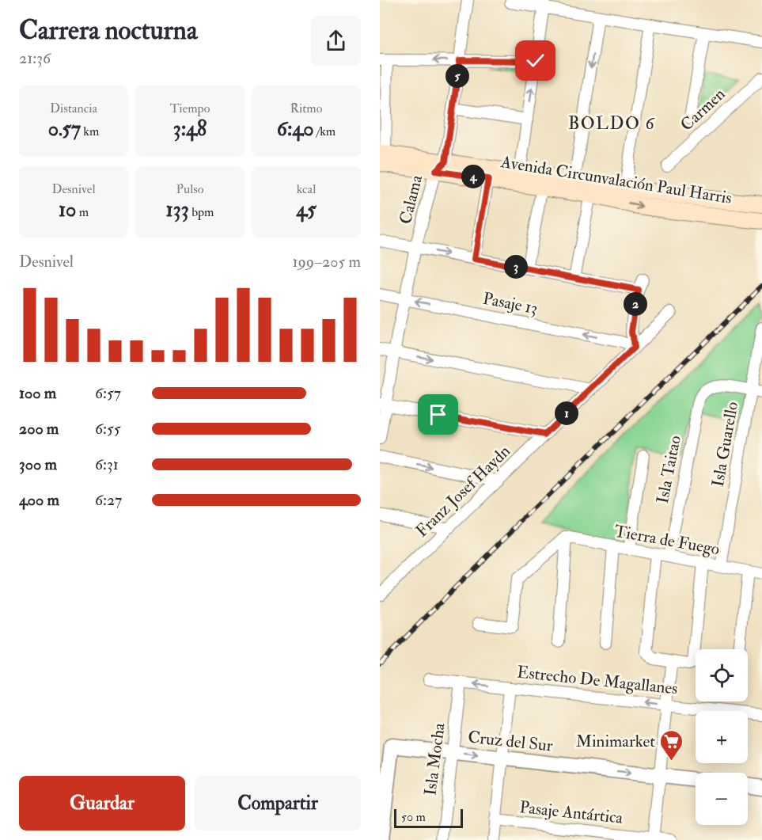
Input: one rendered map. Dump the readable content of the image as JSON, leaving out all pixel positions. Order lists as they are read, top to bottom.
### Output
{
  "streets": {
    "main road": ["Avenida Circunvalación Paul Harris"],
    "street": [
      "Carmen",
      "Calama",
      "Pasaje 13",
      "Isla Guarello",
      "Isla Taitao",
      "Franz Josef Haydn",
      "Tierra de Fuego",
      "Estrecho De Magallanes",
      "Cruz del Sur",
      "Isla Mocha",
      "Pasaje Antártica"
    ]
  },
  "crossings": [
    ["Avenida Circunvalación Paul Harris", "Calama"],
    ["Calama", "Pasaje 13"],
    ["Pasaje 13", "Franz Josef Haydn"],
    ["Isla Guarello", "Isla Taitao"],
    ["Isla Guarello", "Tierra de Fuego"],
    ["Isla Taitao", "Tierra de Fuego"],
    ["Estrecho De Magallanes", "Isla Mocha"],
    ["Cruz del Sur", "Isla Mocha"]
  ],
  "one_way": ["Estrecho De Magallanes", "Cruz del Sur"],
  "districts": ["BOLDO 6"],
  "places": {
    "supermarket": ["Minimarket"]
  },
  "scale_bar": "50 m",
  "page": {
    "heading": ["Carrera nocturna", "21:36"],
    "pins": [
      "5",
      "4",
      "3",
      "2",
      "1"
    ],
    "stats": [
      ["Distancia", "0.57 km"],
      ["Tiempo", "3:48"],
      ["Ritmo", "6:40 /km"],
      ["Desnivel", "10 m"],
      ["Pulso", "133 bpm"],
      ["kcal", "45"]
    ],
    "chart": ["Desnivel", "199–205 m"],
    "list": [
      {
        "name": "100 m",
        "note": "6:57"
      },
      {
        "name": "200 m",
        "note": "6:55"
      },
      {
        "name": "300 m",
        "note": "6:31"
      },
      {
        "name": "400 m",
        "note": "6:27"
      }
    ],
    "map_buttons": ["+", "−"],
    "buttons": ["Guardar", "Compartir"],
    "scale": "50 m"
  }
}
